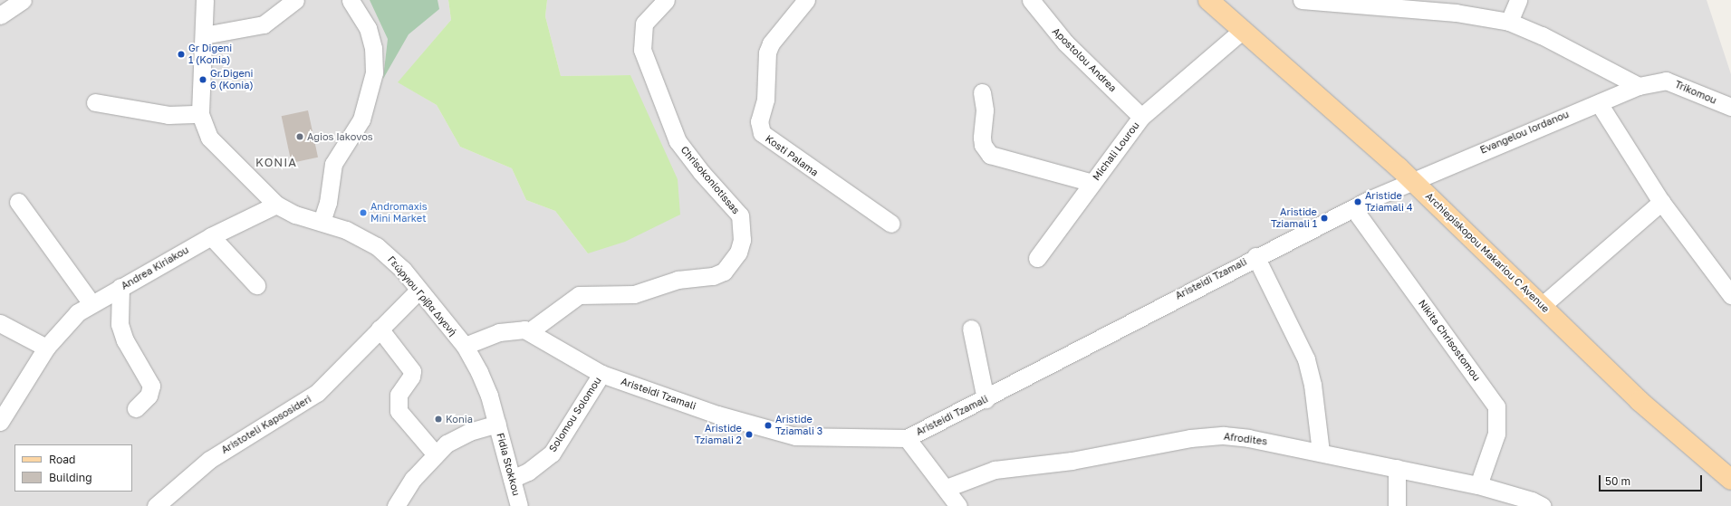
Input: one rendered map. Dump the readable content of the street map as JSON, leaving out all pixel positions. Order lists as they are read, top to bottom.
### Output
{
  "streets": {
    "main road": ["Archiepiskopou Makariou C Avenue"],
    "street": [
      "Apostolou Andrea",
      "Trikomou",
      "Evangelou Iordanou",
      "Michali Lourou",
      "Kosti Palama",
      "Chrisokoniotissas",
      "Andrea Kiriakou",
      "Aristeidi Tzamali",
      "Γεώργιου Γρίβα Διγενή",
      "Nikita Chrisostomou",
      "Solomou Solomou",
      "Aristoteli Kapsosideri",
      "Afrodites",
      "Fidia Stokkou"
    ]
  },
  "crossings": [
    ["Apostolou Andrea", "Michali Lourou"],
    ["Trikomou", "Evangelou Iordanou"],
    ["Evangelou Iordanou", "Archiepiskopou Makariou C Avenue"],
    ["Evangelou Iordanou", "Aristeidi Tzamali"],
    ["Michali Lourou", "Archiepiskopou Makariou C Avenue"],
    ["Chrisokoniotissas", "Aristeidi Tzamali"],
    ["Archiepiskopou Makariou C Avenue", "Aristeidi Tzamali"],
    ["Andrea Kiriakou", "Γεώργιου Γρίβα Διγενή"],
    ["Aristeidi Tzamali", "Γεώργιου Γρίβα Διγενή"],
    ["Aristeidi Tzamali", "Nikita Chrisostomou"],
    ["Aristeidi Tzamali", "Solomou Solomou"],
    ["Γεώργιου Γρίβα Διγενή", "Aristoteli Kapsosideri"],
    ["Γεώργιου Γρίβα Διγενή", "Fidia Stokkou"],
    ["Nikita Chrisostomou", "Afrodites"],
    ["Solomou Solomou", "Fidia Stokkou"]
  ],
  "districts": ["KONIA"],
  "places": [
    "Gr Digeni 1 (Konia)",
    "Gr.Digeni 6 (Konia)",
    "Agios Iakovos",
    "Aristide Tziamali 4",
    "Andromaxis Mini Market",
    "Aristide Tziamali 1",
    "Konia",
    "Aristide Tziamali 3",
    "Aristide Tziamali 2"
  ],
  "legend": ["Road", "Building"],
  "scale_bar": "50 m"
}
